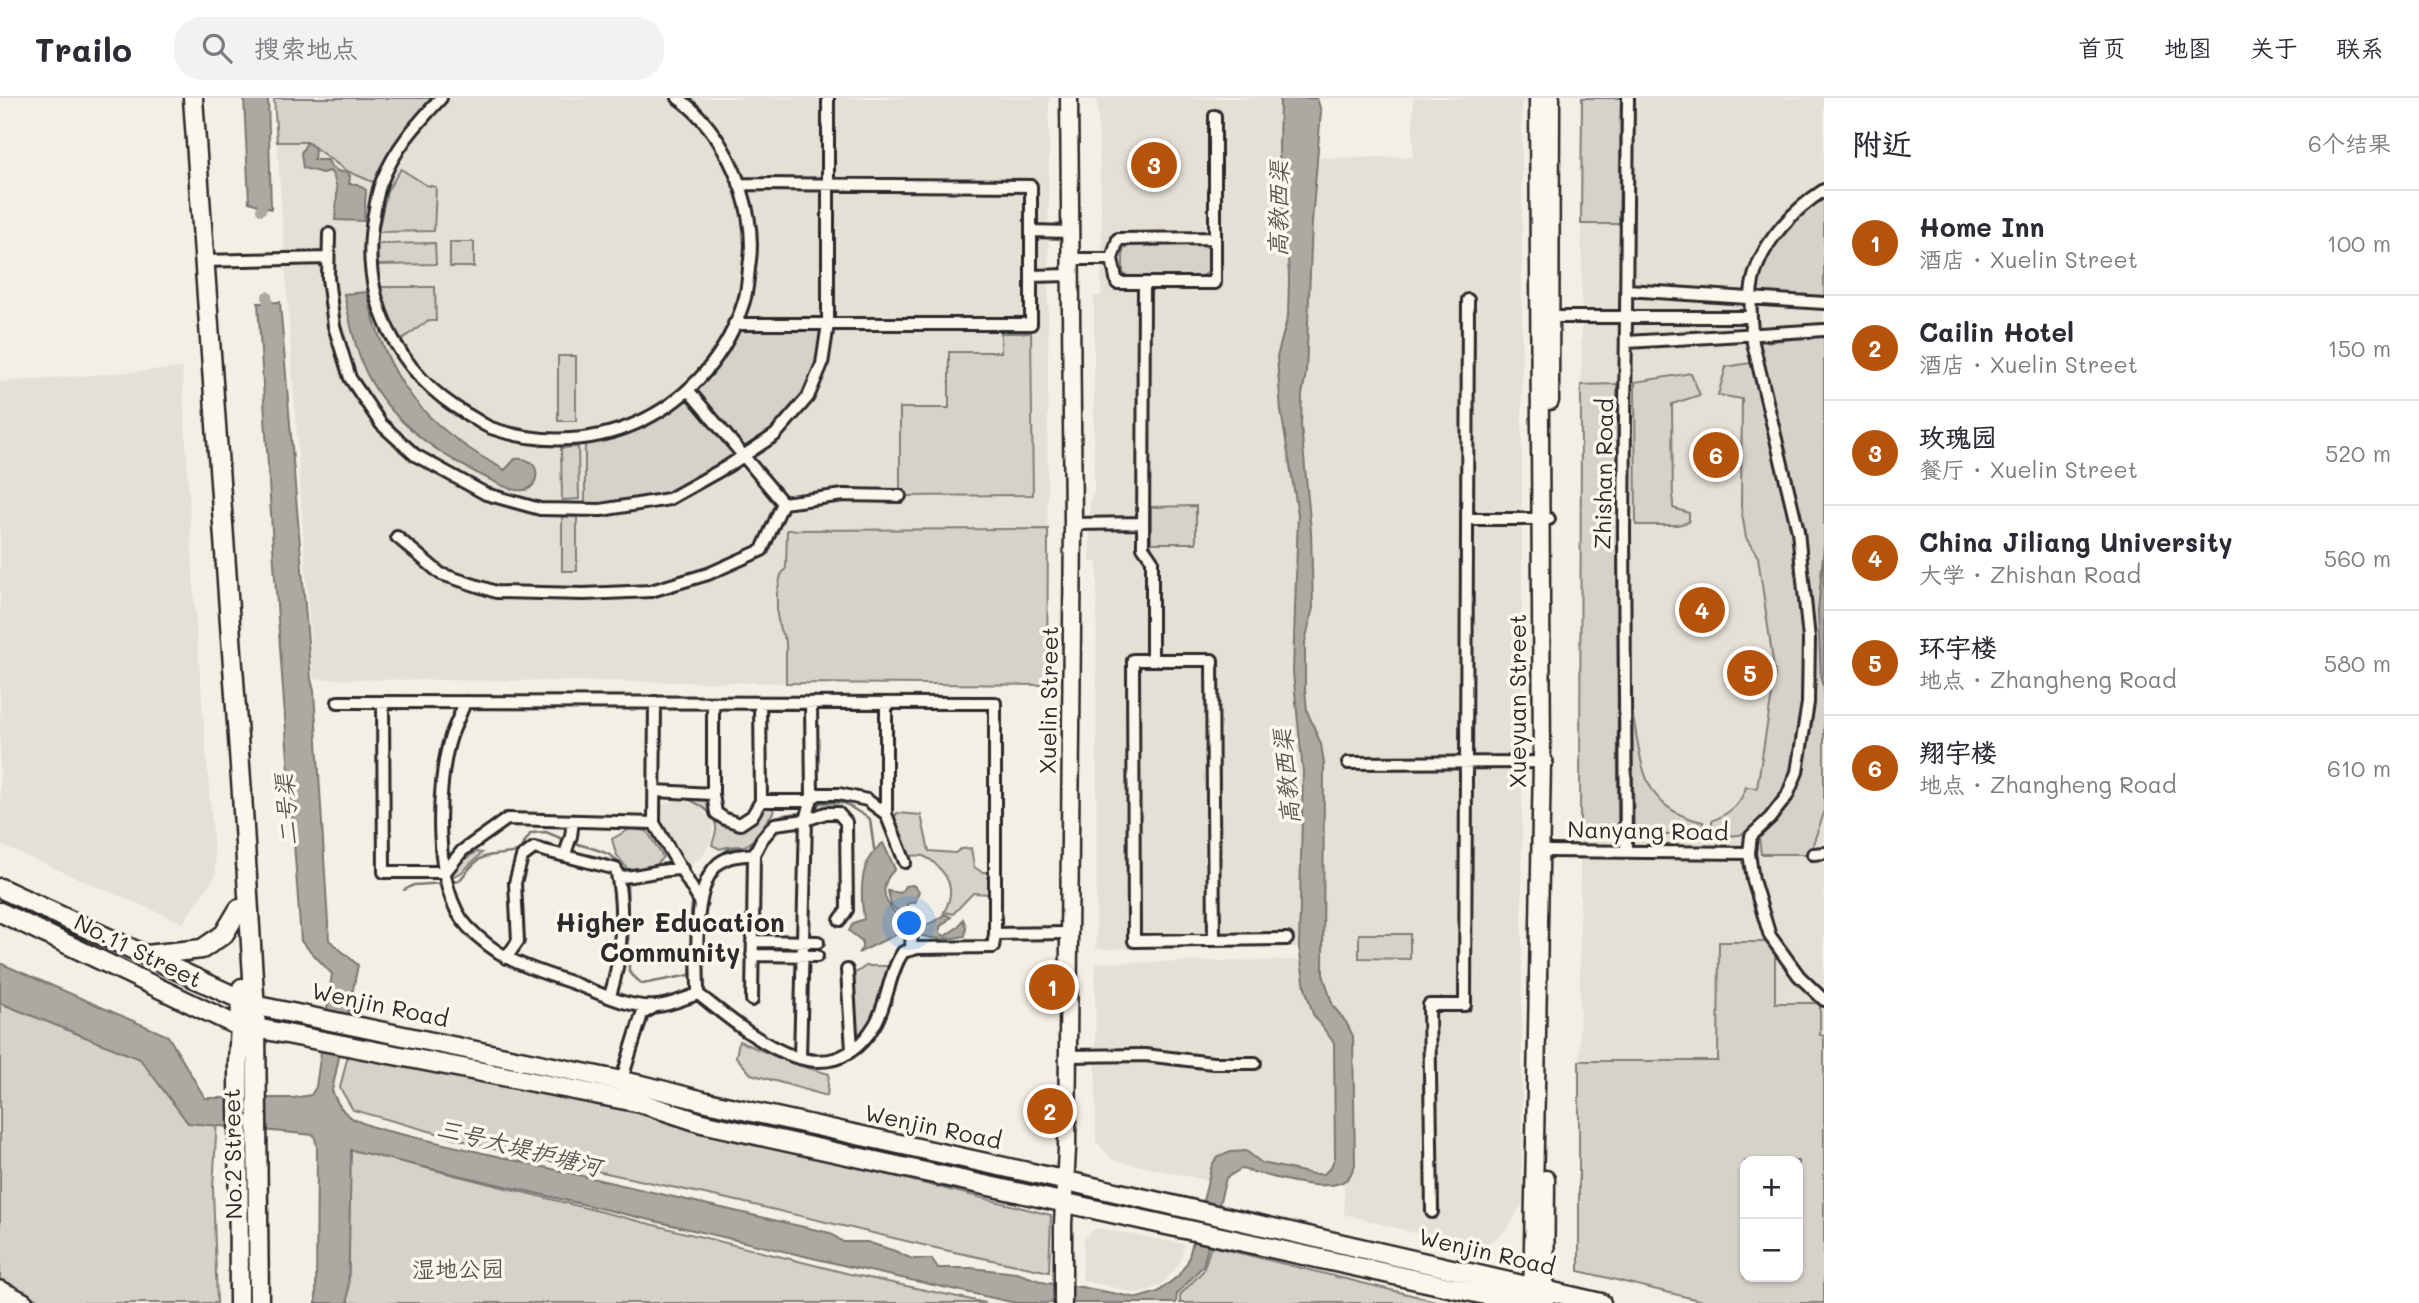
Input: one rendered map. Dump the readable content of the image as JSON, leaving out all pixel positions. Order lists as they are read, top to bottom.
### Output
{
  "streets": {
    "main road": [
      "Xuelin Street",
      "Xueyuan Street",
      "No.11 Street",
      "Wenjin Road",
      "No.2 Street"
    ],
    "street": ["Zhishan Road", "Nanyang Road"]
  },
  "crossings": [
    ["Zhishan Road", "Nanyang Road"],
    ["Xuelin Street", "Wenjin Road"],
    ["Xueyuan Street", "Nanyang Road"],
    ["Xueyuan Street", "Wenjin Road"],
    ["No.11 Street", "Wenjin Road"],
    ["No.11 Street", "No.2 Street"],
    ["Wenjin Road", "No.2 Street"]
  ],
  "districts": ["Higher Education Community"],
  "water": ["高教西渠", "二号渠", "三号大堤护塘河"],
  "parks": ["湿地公园"],
  "page": {
    "header": "Trailo",
    "search": "搜索地点",
    "nav": [
      "首页",
      "地图",
      "关于",
      "联系"
    ],
    "heading": ["附近", "6个结果"],
    "pins": [
      "3",
      "6",
      "4",
      "5",
      "1",
      "2"
    ],
    "list": [
      {
        "mark": "1",
        "name": "Home Inn",
        "note": "酒店 · Xuelin Street",
        "value": "100 m"
      },
      {
        "mark": "2",
        "name": "Cailin Hotel",
        "note": "酒店 · Xuelin Street",
        "value": "150 m"
      },
      {
        "mark": "3",
        "name": "玫瑰园",
        "note": "餐厅 · Xuelin Street",
        "value": "520 m"
      },
      {
        "mark": "4",
        "name": "China Jiliang University",
        "note": "大学 · Zhishan Road",
        "value": "560 m"
      },
      {
        "mark": "5",
        "name": "环宇楼",
        "note": "地点 · Zhangheng Road",
        "value": "580 m"
      },
      {
        "mark": "6",
        "name": "翔宇楼",
        "note": "地点 · Zhangheng Road",
        "value": "610 m"
      }
    ],
    "map_buttons": ["+", "−"]
  }
}
